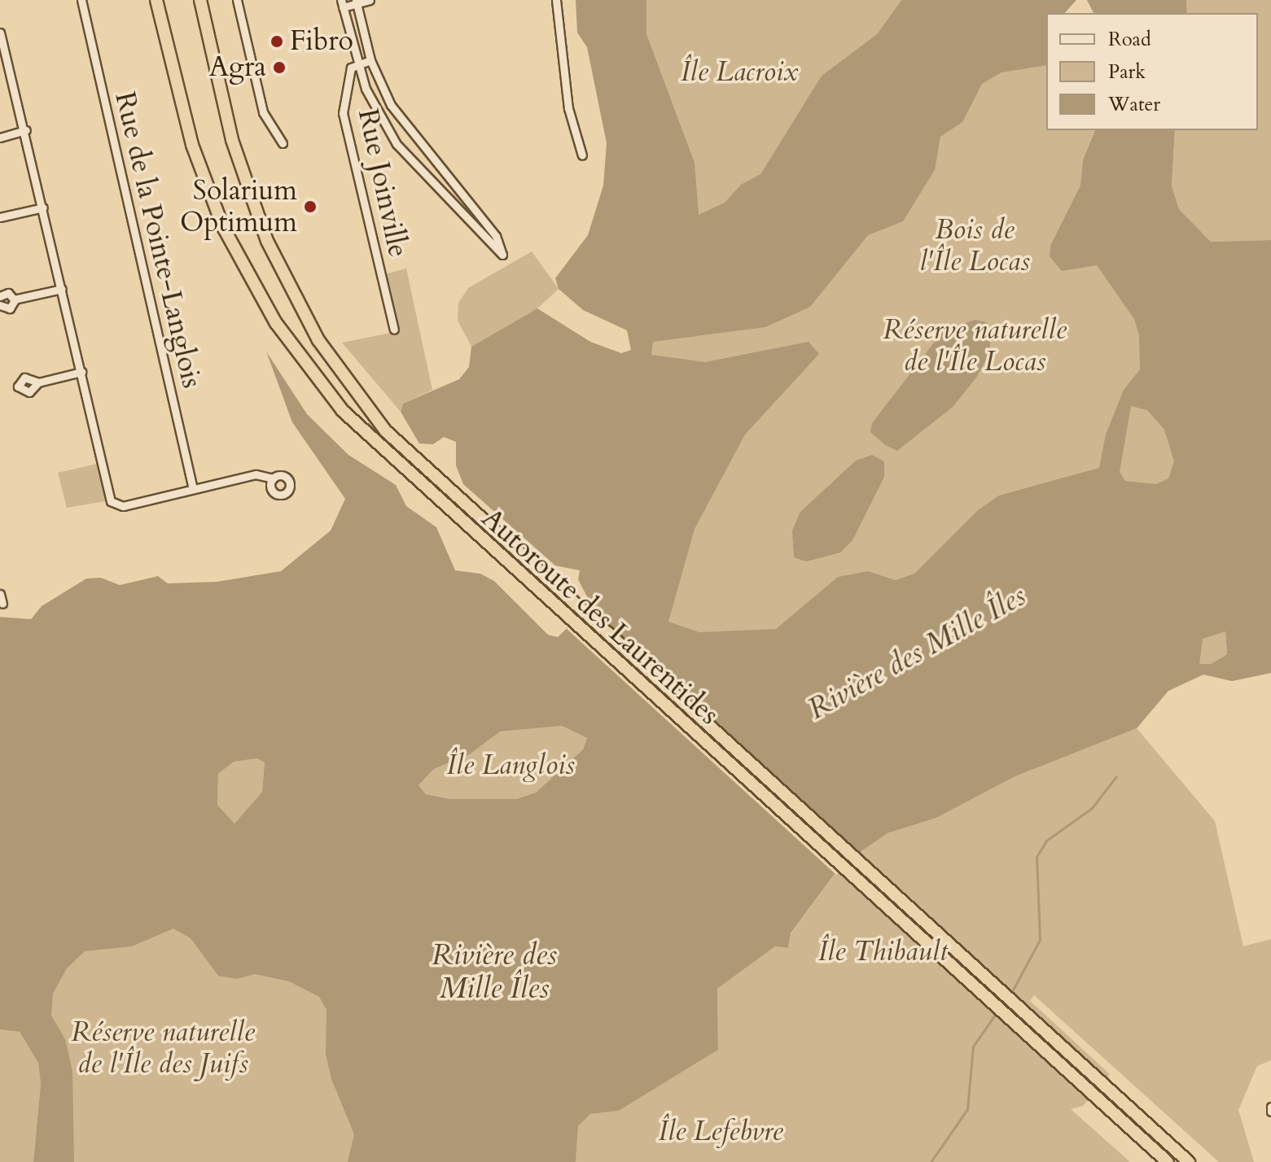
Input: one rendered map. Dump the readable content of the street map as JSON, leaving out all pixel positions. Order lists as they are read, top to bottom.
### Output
{
  "streets": {
    "highway": ["Autoroute des Laurentides"],
    "street": ["Rue Joinville", "Rue de la Pointe-Langlois"]
  },
  "water": ["Rivière des Mille Îles"],
  "parks": [
    "Île Lacroix",
    "Bois de l'Île Locas",
    "Réserve naturelle de l'Île Locas",
    "Île Langlois",
    "Île Thibault",
    "Réserve naturelle de l'Île des Juifs",
    "Île Lefebvre"
  ],
  "places": ["Fibro", "Agra", "Solarium Optimum"],
  "legend": ["Road", "Park", "Water"]
}
